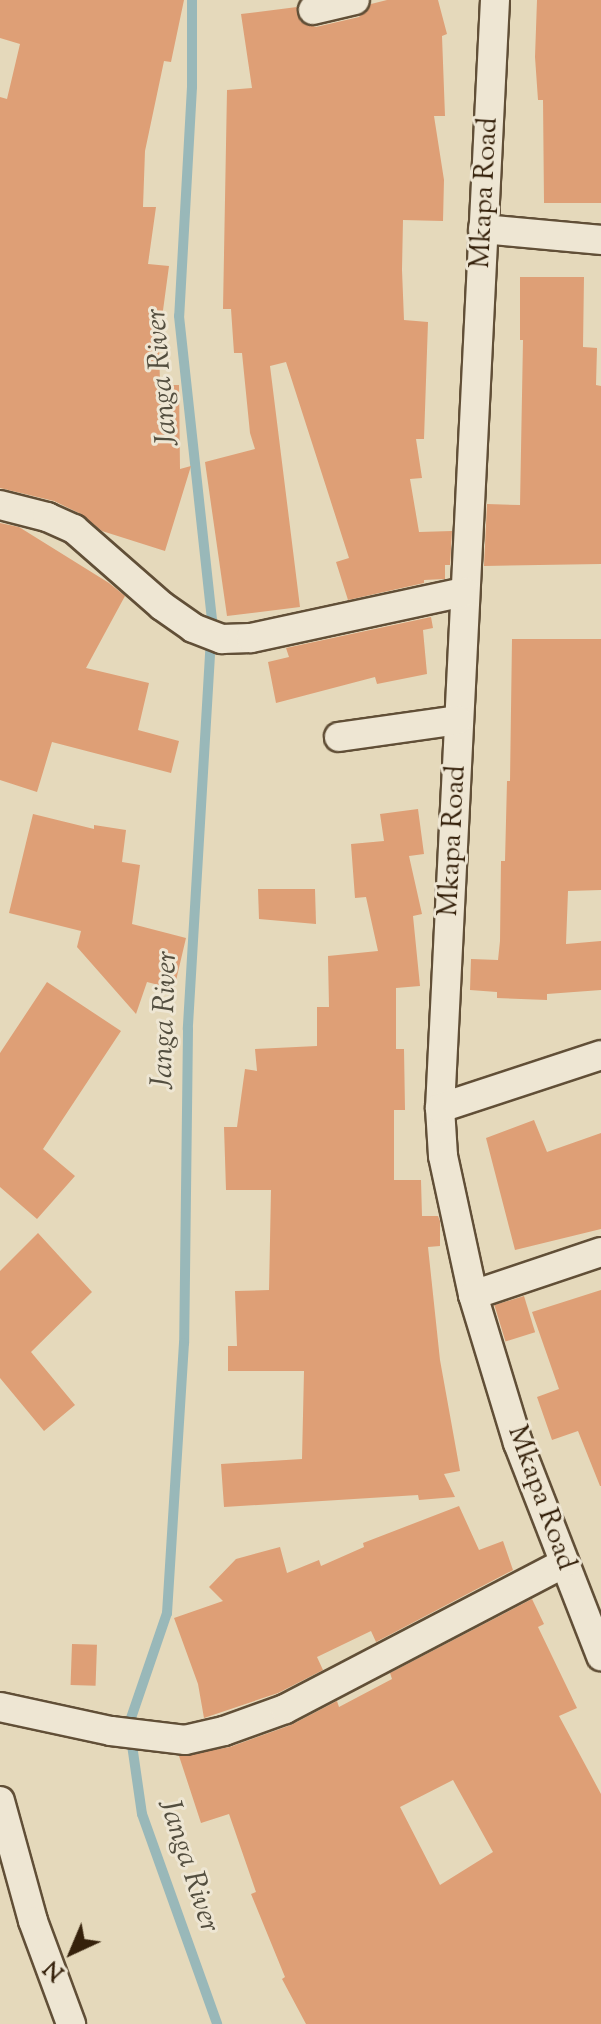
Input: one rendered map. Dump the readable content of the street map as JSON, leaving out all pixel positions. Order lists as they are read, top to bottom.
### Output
{
  "streets": {
    "street": ["Mkapa Road"]
  },
  "water": ["Janga River"],
  "north": "bottom left"
}
